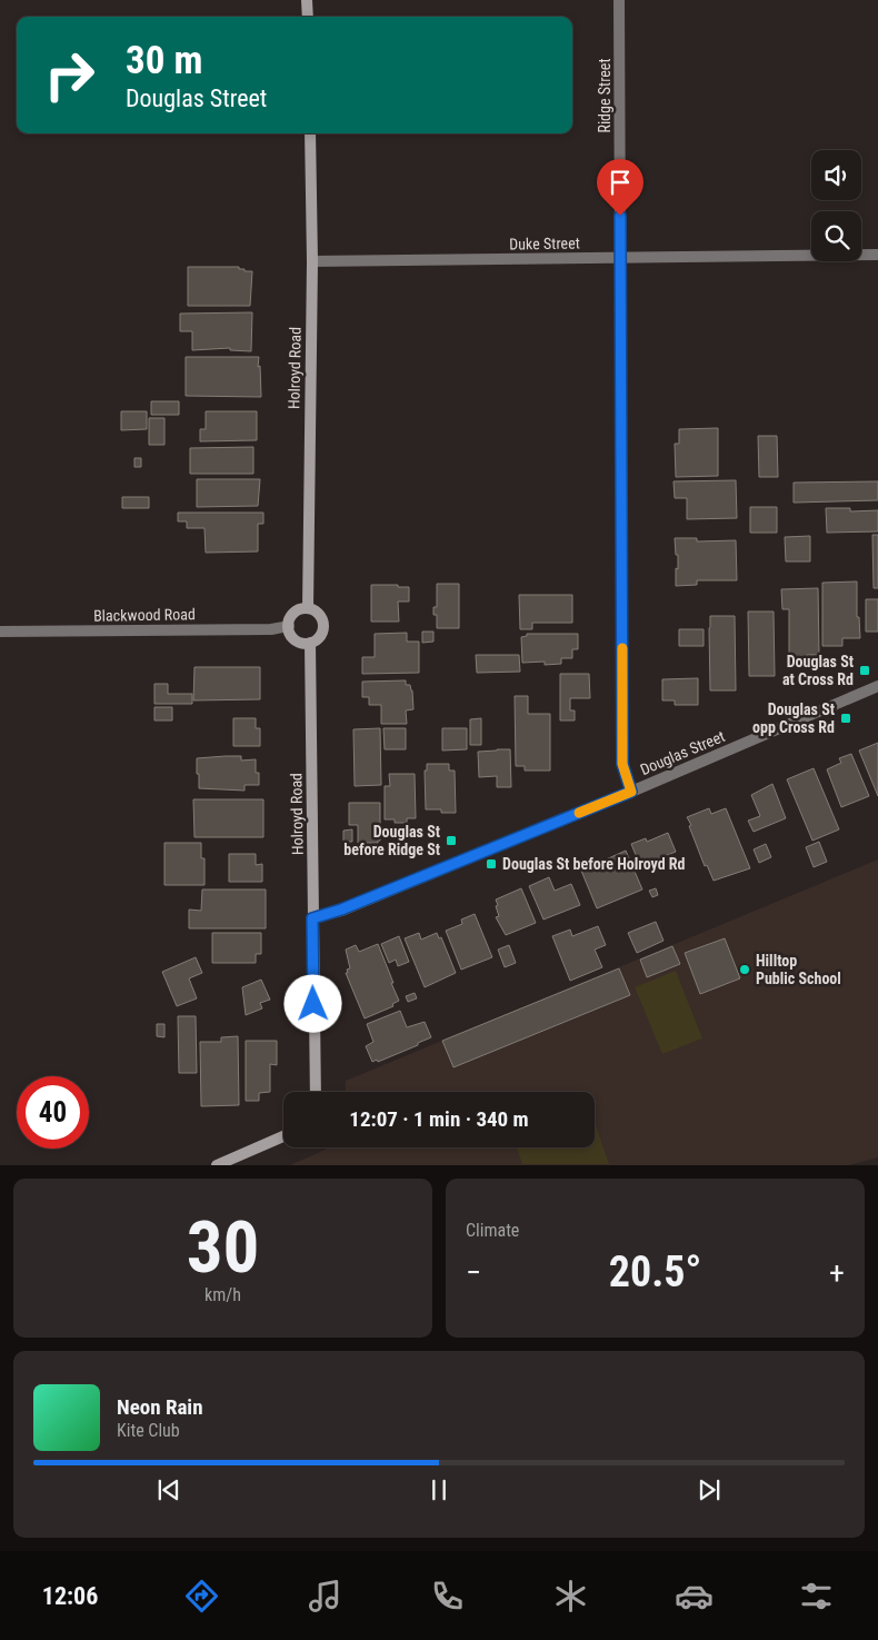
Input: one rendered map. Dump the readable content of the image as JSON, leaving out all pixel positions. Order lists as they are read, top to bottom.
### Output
{
  "streets": {
    "street": [
      "Ridge Street",
      "Duke Street",
      "Holroyd Road",
      "Blackwood Road",
      "Douglas Street"
    ]
  },
  "crossings": [
    ["Ridge Street", "Duke Street"],
    ["Ridge Street", "Douglas Street"],
    ["Duke Street", "Holroyd Road"],
    ["Holroyd Road", "Blackwood Road"],
    ["Holroyd Road", "Douglas Street"]
  ],
  "places": {
    "transit": [
      "Douglas St at Cross Rd",
      "Douglas St opp Cross Rd",
      "Douglas St before Ridge St",
      "Douglas St before Holroyd Rd"
    ],
    "other": ["Hilltop Public School"]
  },
  "page": {
    "turn": ["30 m", "Douglas Street"],
    "limit": "40",
    "trip": "12:07 · 1 min · 340 m",
    "tile": [
      ["30", "km/h"],
      "Climate"
    ],
    "heat": ["−", "20.5°", "+"],
    "song": ["Neon Rain", "Kite Club"],
    "tabs": "12:06"
  }
}
